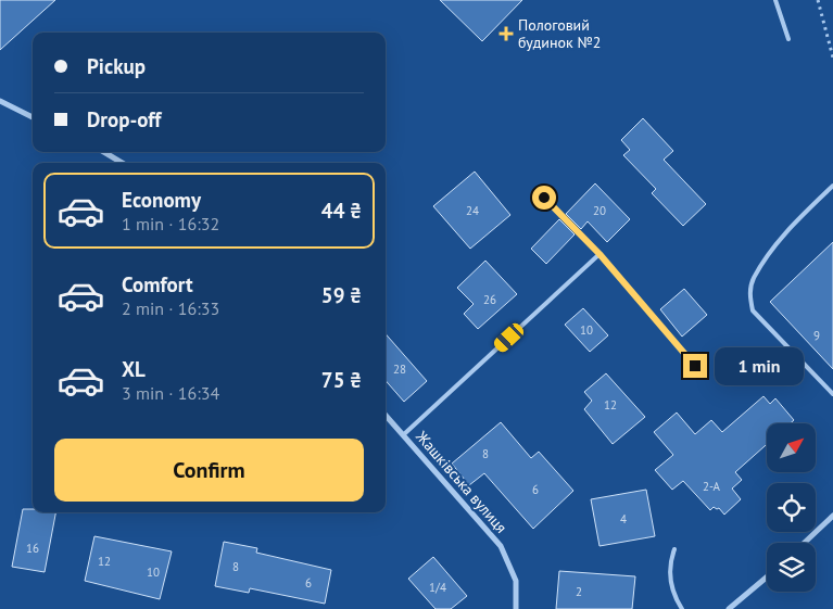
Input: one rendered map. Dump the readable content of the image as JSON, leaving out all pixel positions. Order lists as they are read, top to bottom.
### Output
{
  "streets": {
    "street": ["Жашківська вулиця"]
  },
  "places": {
    "health": ["Пологовий будинок №2"]
  },
  "house_numbers": [
    "24",
    "20",
    "26",
    "10",
    "9",
    "28",
    "12",
    "8",
    "2-А",
    "6",
    "4",
    "16",
    "12",
    "8",
    "10",
    "6",
    "1/4",
    "2"
  ],
  "north": "top right",
  "page": {
    "banner": ["Pickup", "Drop-off"],
    "list": [
      {
        "name": "Economy",
        "note": "1 min · 16:32",
        "value": "44 ₴"
      },
      {
        "name": "Comfort",
        "note": "2 min · 16:33",
        "value": "59 ₴"
      },
      {
        "name": "XL",
        "note": "3 min · 16:34",
        "value": "75 ₴"
      }
    ],
    "bubble": "1 min",
    "buttons": "Confirm"
  }
}
